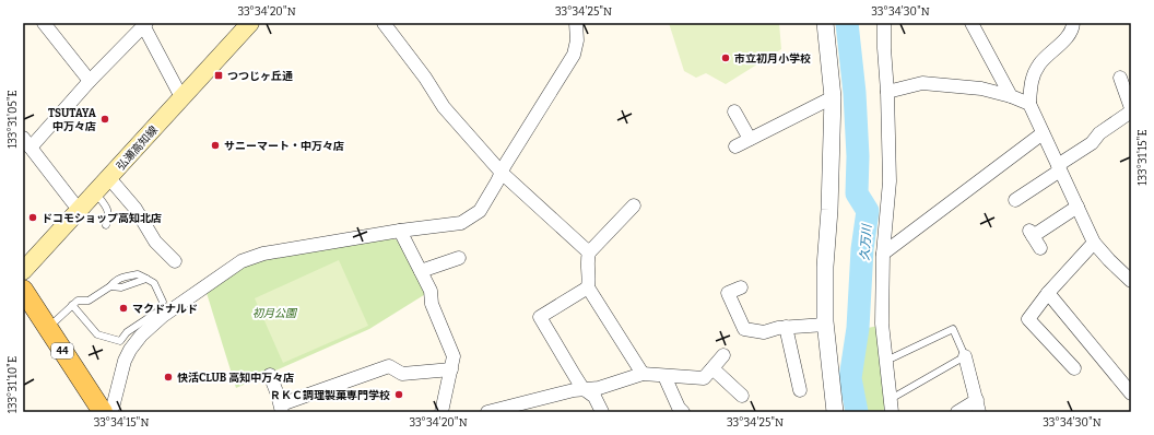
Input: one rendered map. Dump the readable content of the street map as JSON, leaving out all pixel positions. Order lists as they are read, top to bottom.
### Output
{
  "streets": {
    "main road": ["弘瀬高知線", "44"]
  },
  "water": ["久万川"],
  "parks": ["初月公園"],
  "places": {
    "other": [
      "市立初月小学校",
      "TSUTAYA 中万々店",
      "サニーマート・中万々店",
      "ドコモショップ高知北店",
      "マクドナルド",
      "快活CLUB 高知中万々店",
      "ＲＫＣ調理製菓専門学校"
    ],
    "transit": ["つつじヶ丘通"]
  },
  "coordinates": [
    "33°34'20\"N",
    "33°34'25\"N",
    "33°34'30\"N",
    "133°31'05\"E",
    "133°31'15\"E",
    "133°31'10\"E",
    "33°34'15\"N"
  ]
}
